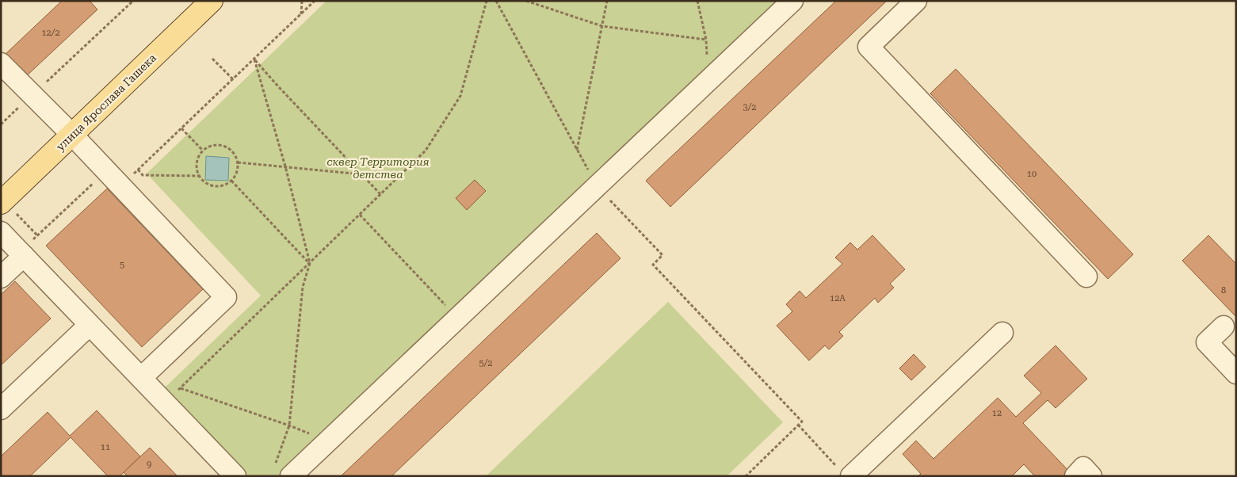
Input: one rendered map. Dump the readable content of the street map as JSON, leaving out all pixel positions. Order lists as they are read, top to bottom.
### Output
{
  "streets": {
    "main road": ["улица Ярослава Гашека"]
  },
  "parks": ["сквер Территория детства"],
  "house_numbers": [
    "12/2",
    "3/2",
    "10",
    "5",
    "8",
    "12А",
    "5/2",
    "12",
    "11",
    "9"
  ]
}
